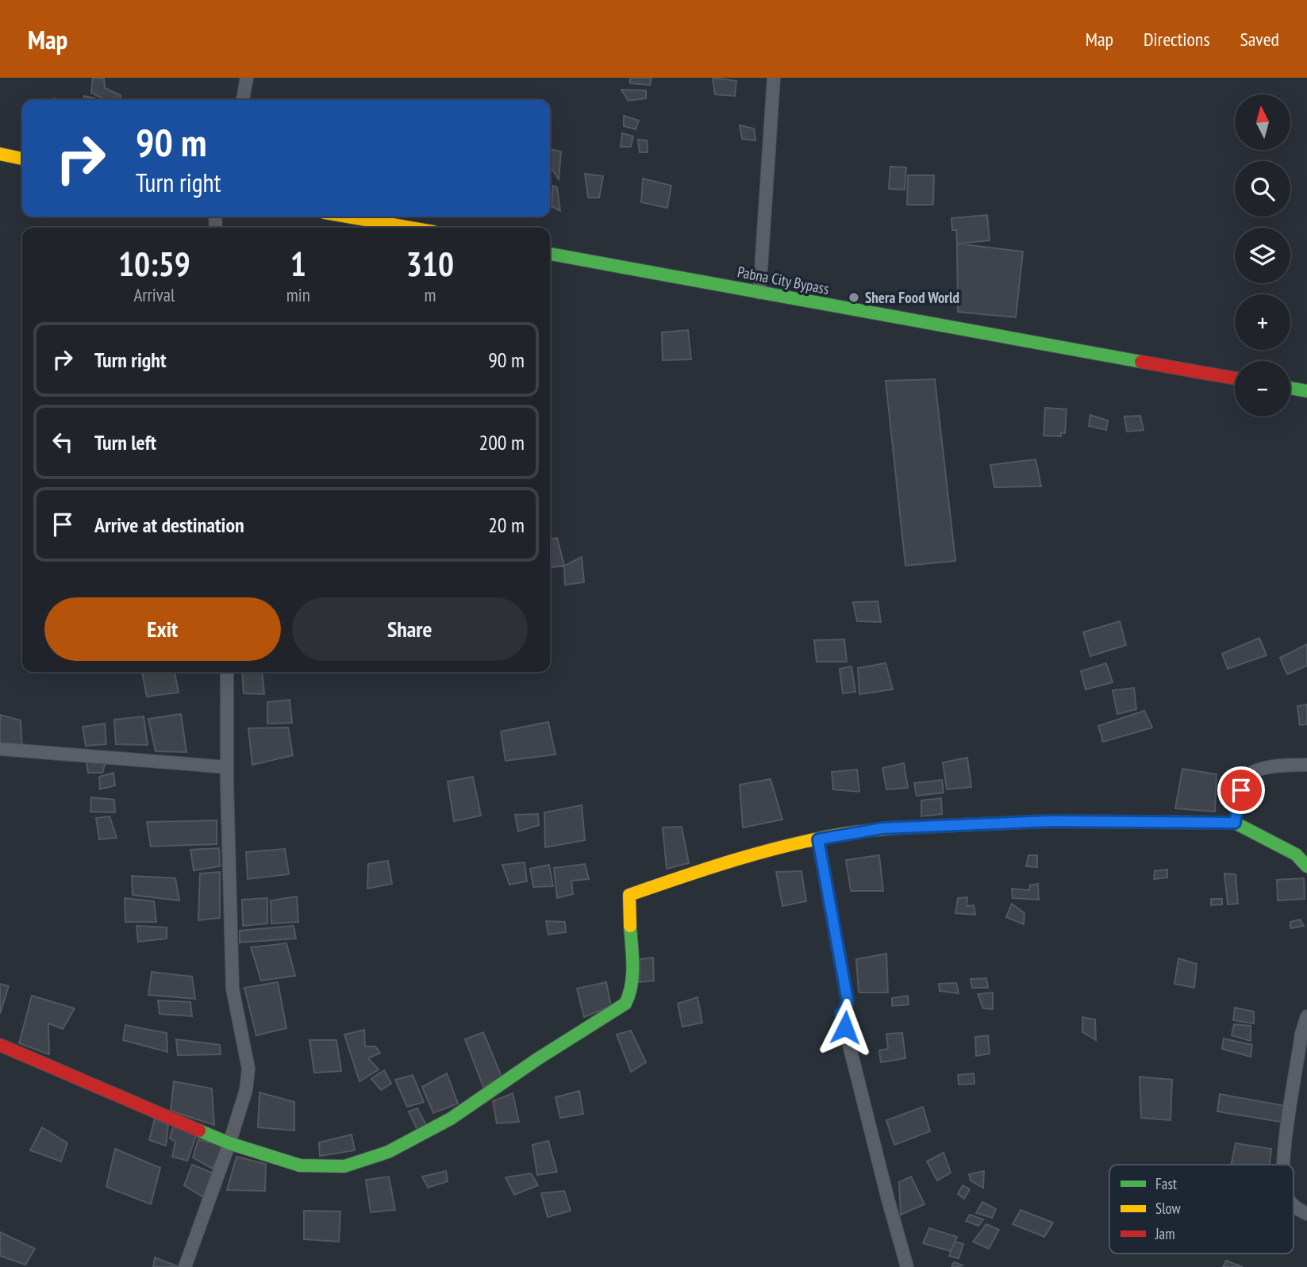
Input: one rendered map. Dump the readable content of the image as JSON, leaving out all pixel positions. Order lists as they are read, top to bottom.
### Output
{
  "streets": {
    "main road": ["Pabna City Bypass"]
  },
  "places": ["Shera Food World"],
  "legend": ["Fast", "Slow", "Jam"],
  "north": "top",
  "page": {
    "header": "Map",
    "nav": ["Map", "Directions", "Saved"],
    "map_buttons": ["+", "−"],
    "turn": ["90 m", "Turn right"],
    "eta": [
      "10:59",
      "Arrival",
      "1",
      "min",
      "310",
      "m"
    ],
    "list": [
      {
        "name": "Turn right",
        "value": "90 m"
      },
      {
        "name": "Turn left",
        "value": "200 m"
      },
      {
        "name": "Arrive at destination",
        "value": "20 m"
      }
    ],
    "buttons": ["Exit", "Share"]
  }
}
